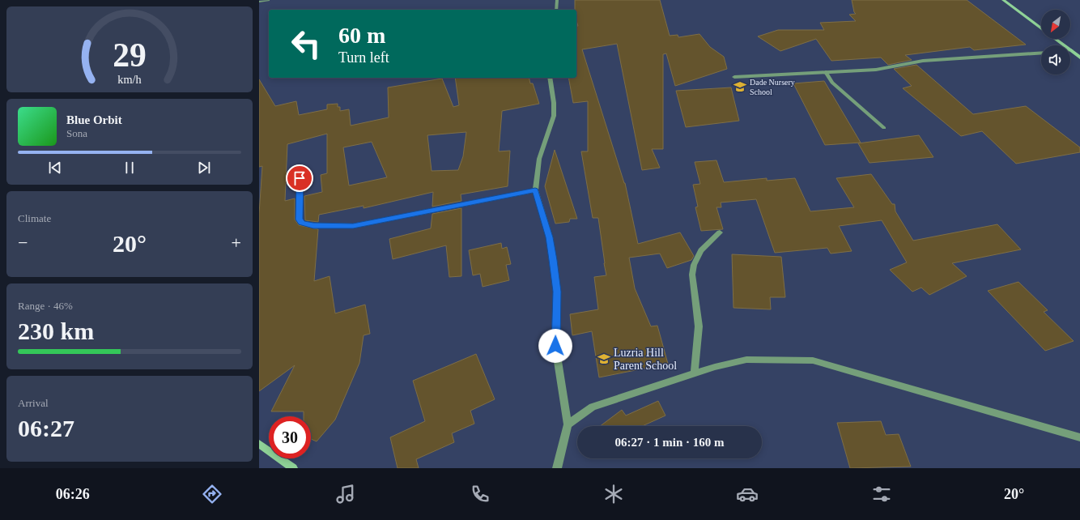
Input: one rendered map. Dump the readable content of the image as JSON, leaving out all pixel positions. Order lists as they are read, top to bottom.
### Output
{
  "places": {
    "school or university": ["Dade Nursery School", "Luzria Hill Parent School"]
  },
  "north": "bottom left",
  "page": {
    "turn": ["60 m", "Turn left"],
    "song": ["Blue Orbit", "Sona"],
    "tile": [
      "Climate",
      ["Range · 46%", "230 km"],
      ["Arrival", "06:27"]
    ],
    "heat": ["−", "20°", "+"],
    "limit": "30",
    "trip": "06:27 · 1 min · 160 m",
    "tabs": ["06:26", "20°"],
    "gauge": ["29", "km/h"]
  }
}
